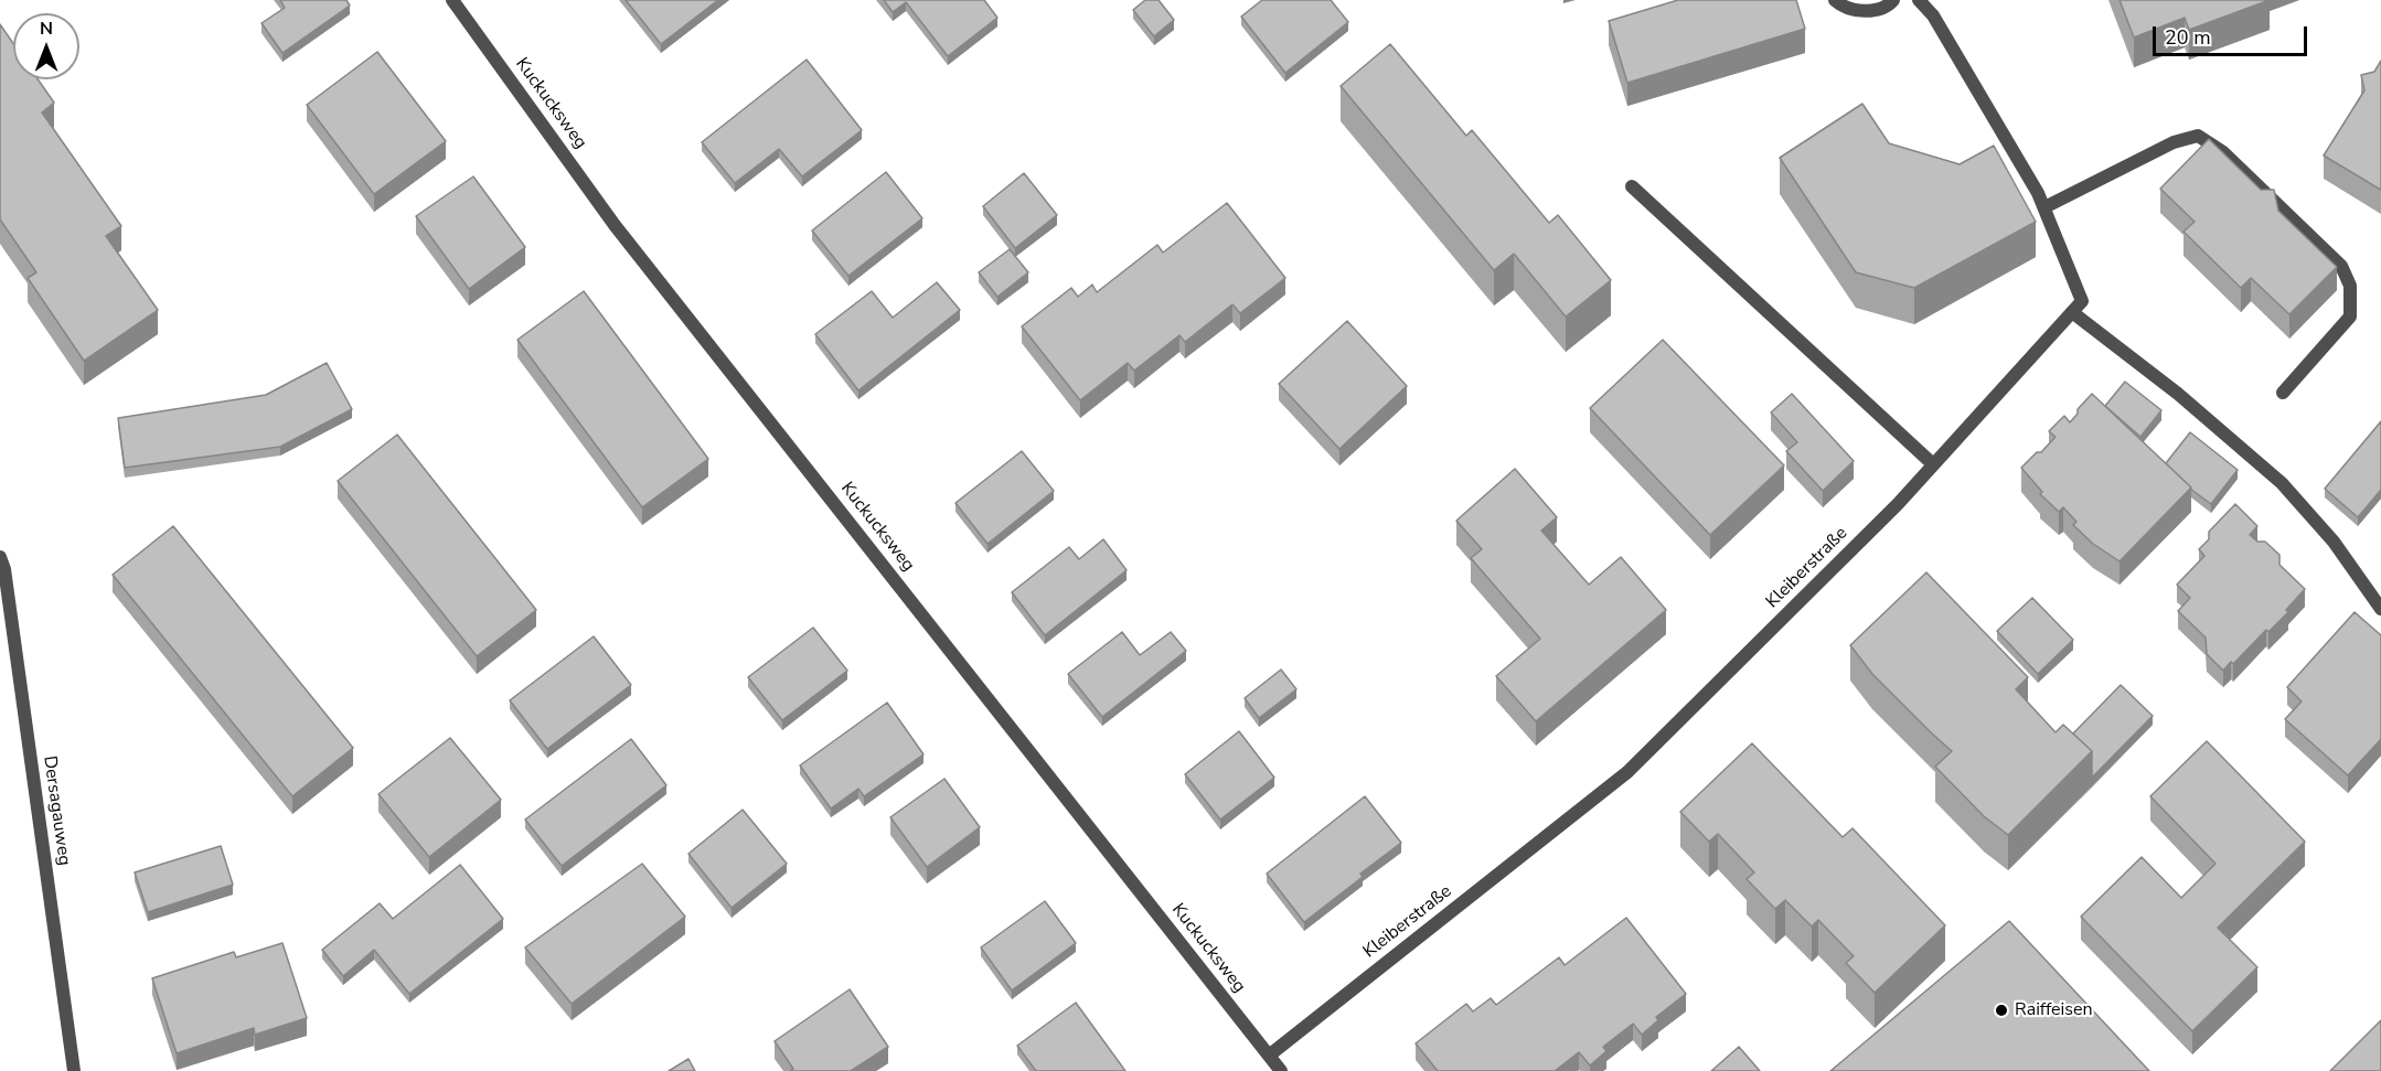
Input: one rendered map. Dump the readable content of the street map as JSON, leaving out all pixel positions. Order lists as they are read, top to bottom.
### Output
{
  "streets": {
    "street": ["Kuckucksweg", "Kleiberstraße", "Dersagauweg"]
  },
  "crossings": [
    ["Kuckucksweg", "Kleiberstraße"]
  ],
  "places": ["Raiffeisen"],
  "scale_bar": "20 m",
  "north": "top"
}
